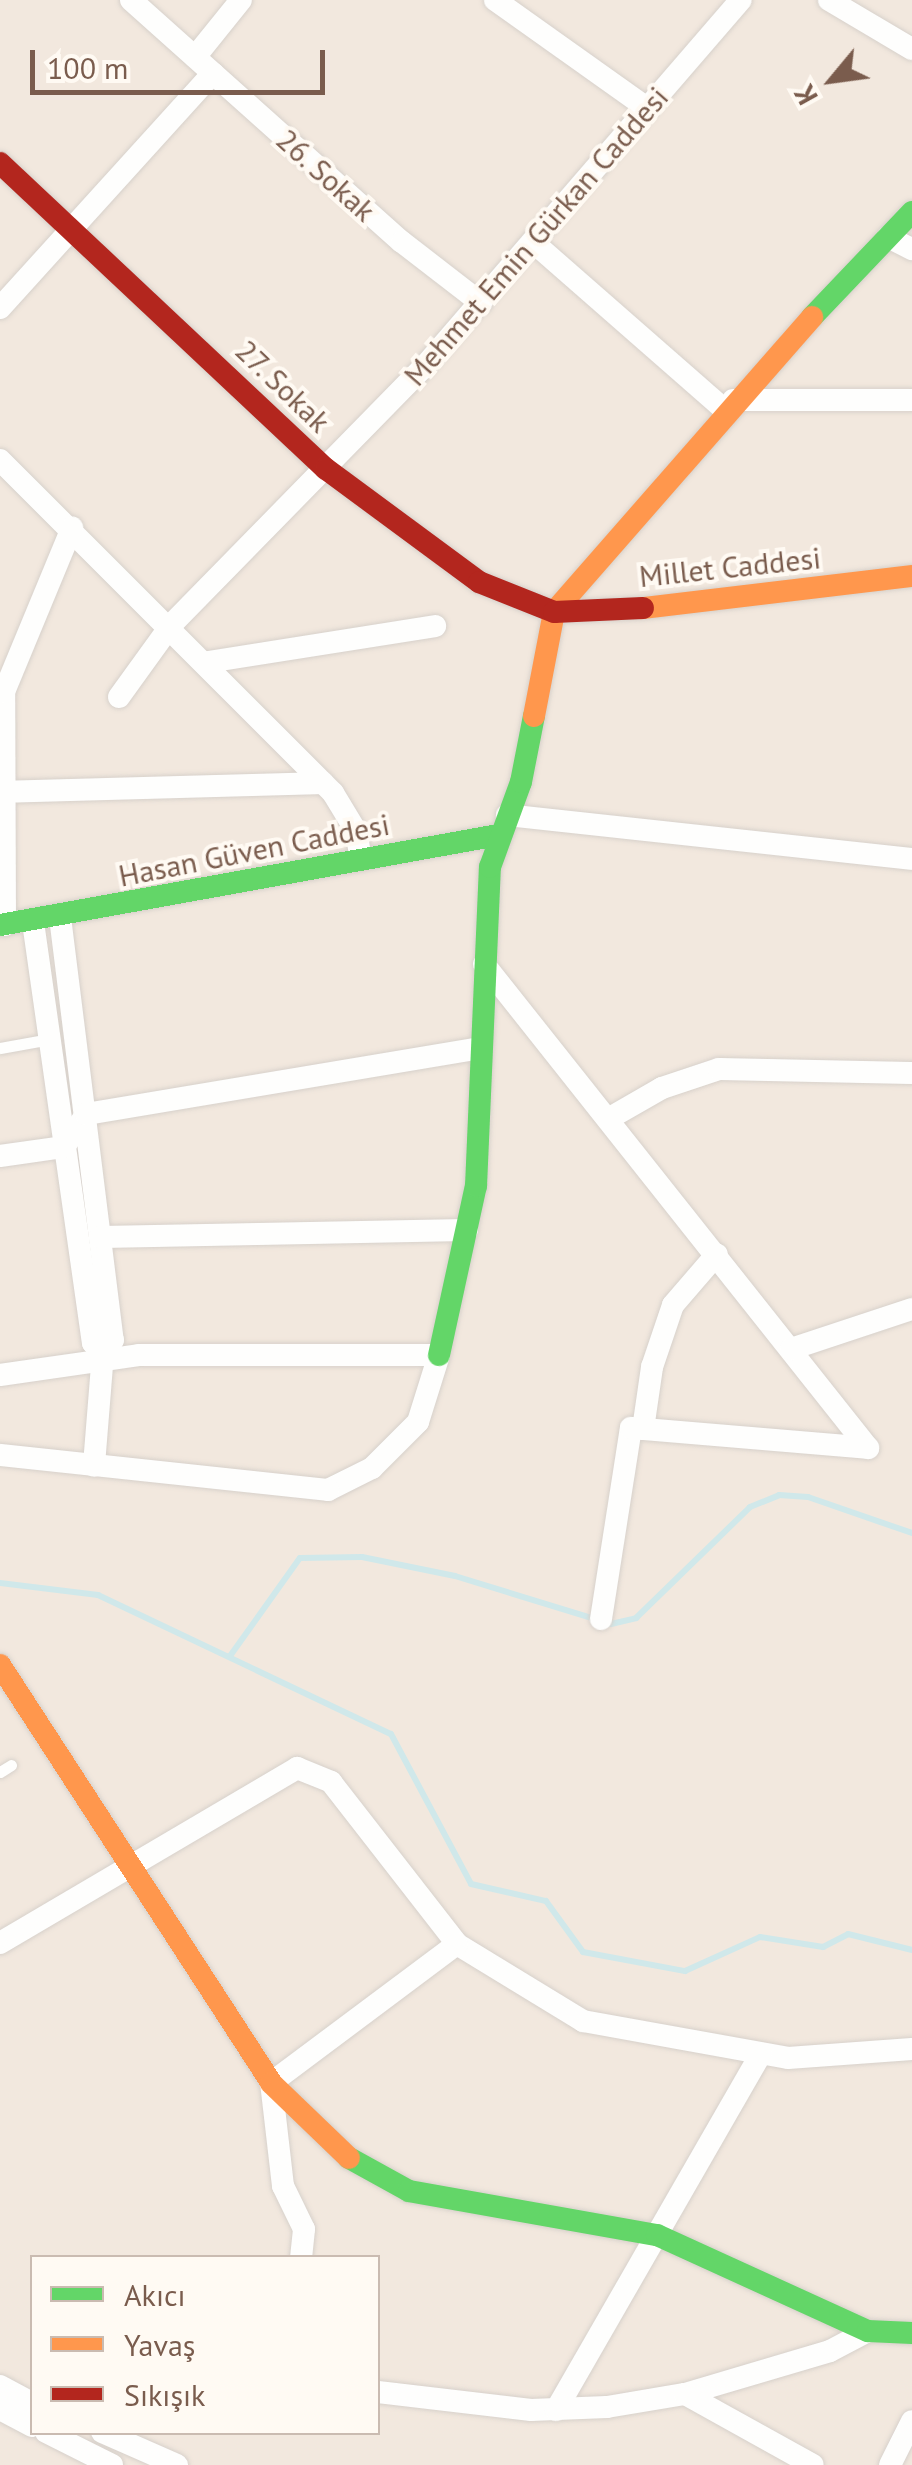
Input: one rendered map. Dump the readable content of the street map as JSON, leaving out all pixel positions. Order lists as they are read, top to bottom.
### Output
{
  "streets": {
    "street": [
      "26. Sokak",
      "Mehmet Emin Gürkan Caddesi",
      "27. Sokak",
      "Millet Caddesi",
      "Hasan Güven Caddesi"
    ]
  },
  "crossings": [
    ["26. Sokak", "Mehmet Emin Gürkan Caddesi"],
    ["Mehmet Emin Gürkan Caddesi", "27. Sokak"],
    ["27. Sokak", "Millet Caddesi"]
  ],
  "legend": ["Akıcı", "Yavaş", "Sıkışık"],
  "scale_bar": "100 m",
  "north": "bottom left"
}
